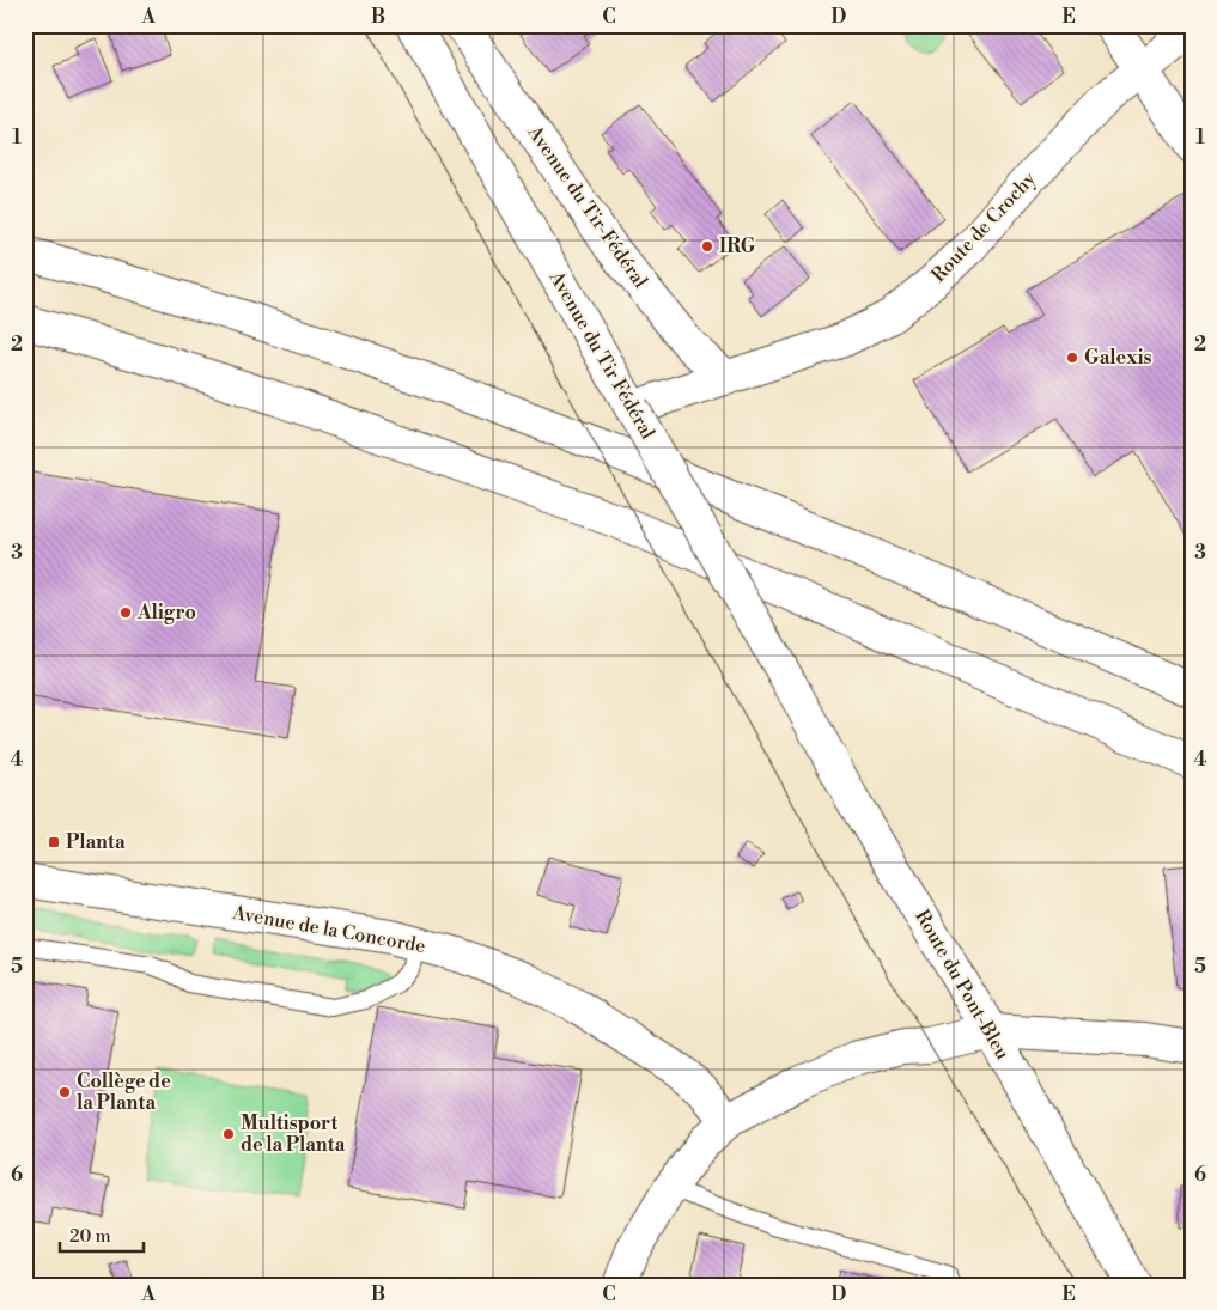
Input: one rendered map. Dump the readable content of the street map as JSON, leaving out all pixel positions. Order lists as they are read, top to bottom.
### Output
{
  "streets": {
    "main road": [
      "Avenue du Tir-Fédéral",
      "Route de Crochy",
      "Avenue du Tir Fédéral",
      "Avenue de la Concorde",
      "Route du Pont-Bleu"
    ]
  },
  "crossings": [
    ["Avenue du Tir-Fédéral", "Route de Crochy"],
    ["Route de Crochy", "Avenue du Tir Fédéral"],
    ["Avenue du Tir Fédéral", "Route du Pont-Bleu"]
  ],
  "places": {
    "other": [
      "IRG",
      "Galexis",
      "Aligro",
      "Collège de la Planta",
      "Multisport de la Planta"
    ],
    "transit": ["Planta"]
  },
  "scale_bar": "20 m",
  "grid": {
    "columns": [
      "A",
      "B",
      "C",
      "D",
      "E"
    ],
    "rows": [
      "1",
      "2",
      "3",
      "4",
      "5",
      "6"
    ]
  }
}
